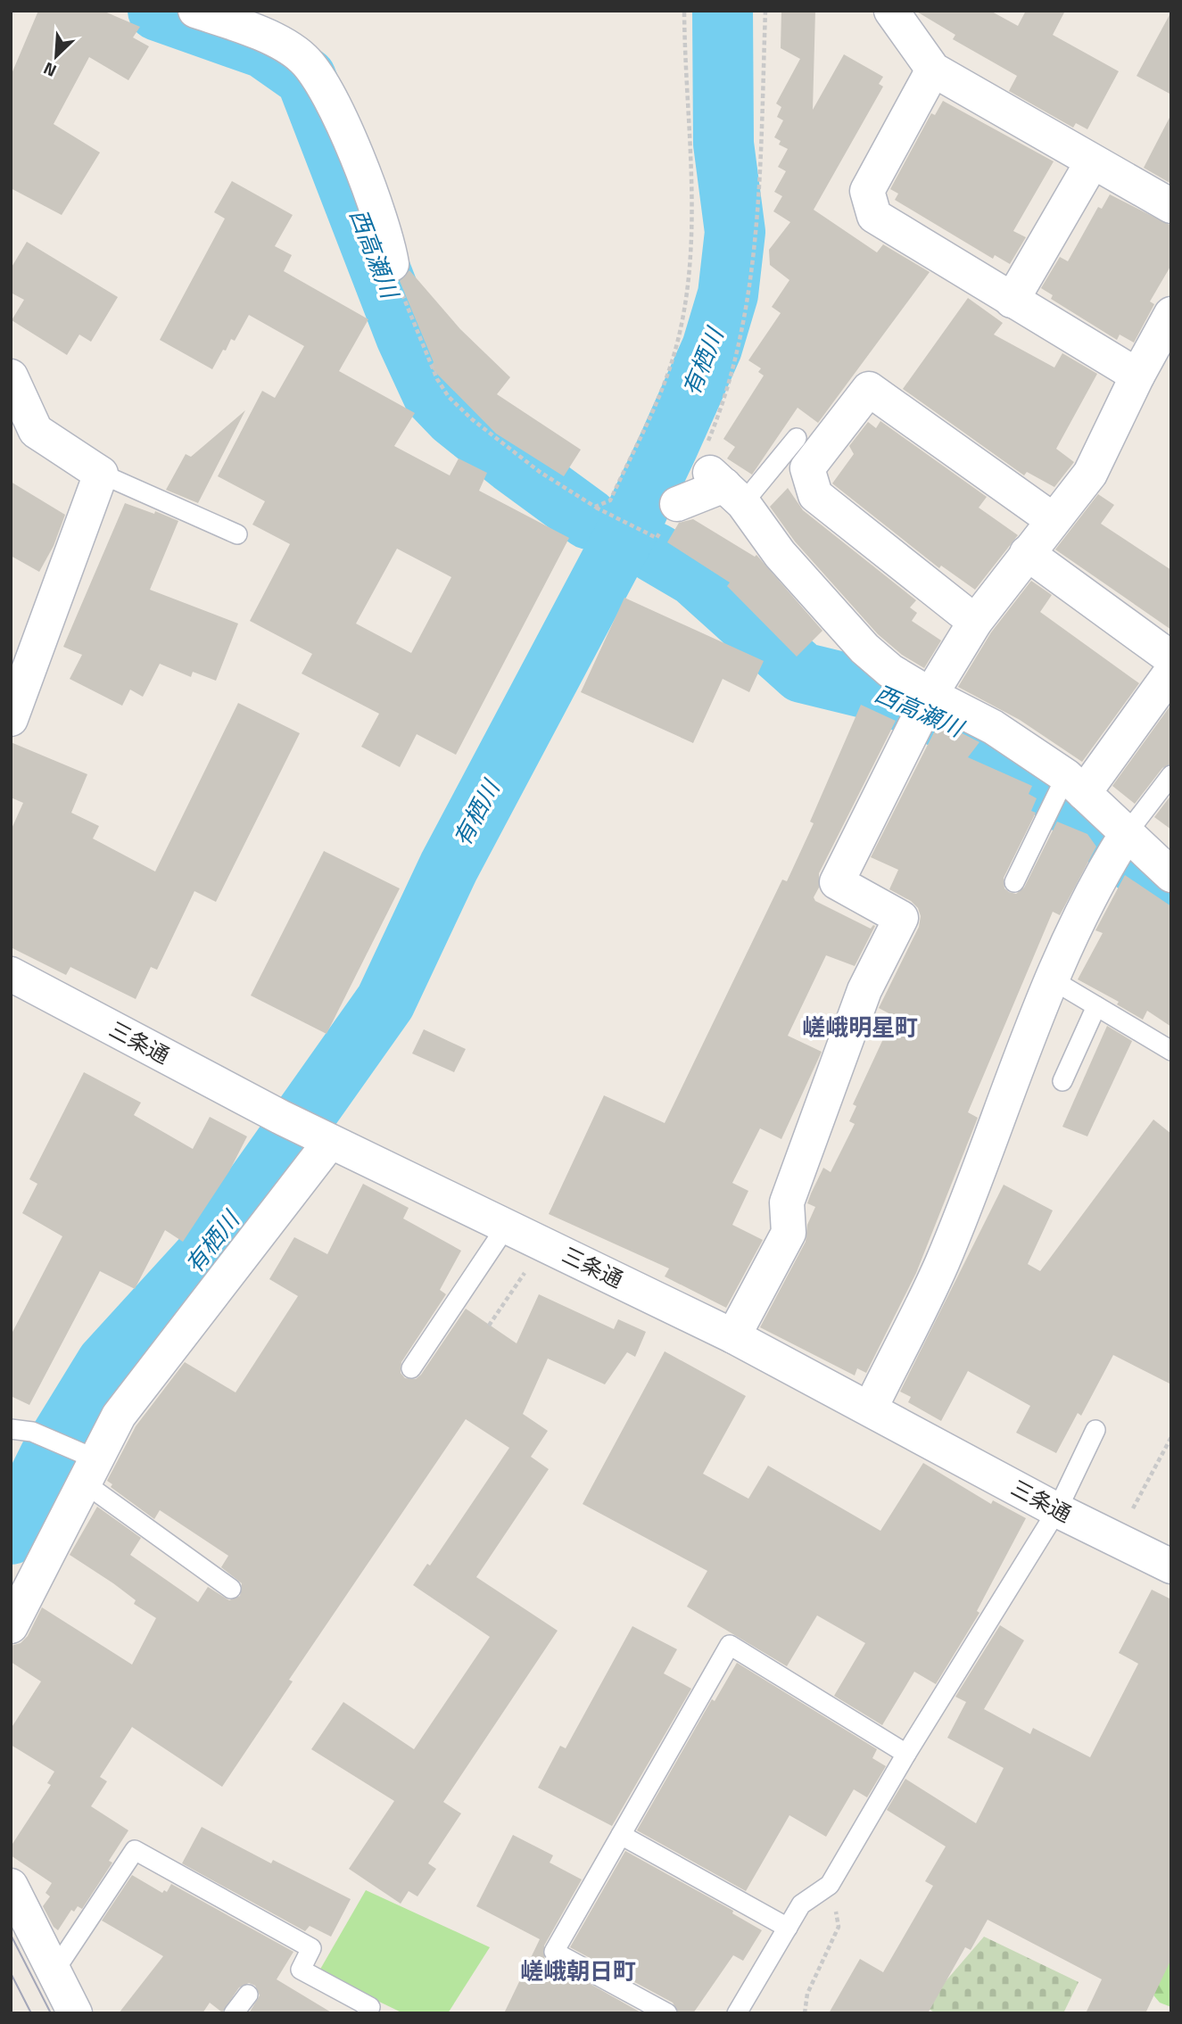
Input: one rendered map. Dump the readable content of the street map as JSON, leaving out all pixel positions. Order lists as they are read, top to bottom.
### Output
{
  "streets": {
    "street": ["三条通"]
  },
  "districts": ["嵯峨明星町", "嵯峨朝日町"],
  "water": ["西高瀬川", "有栖川"],
  "north": "bottom left"
}
